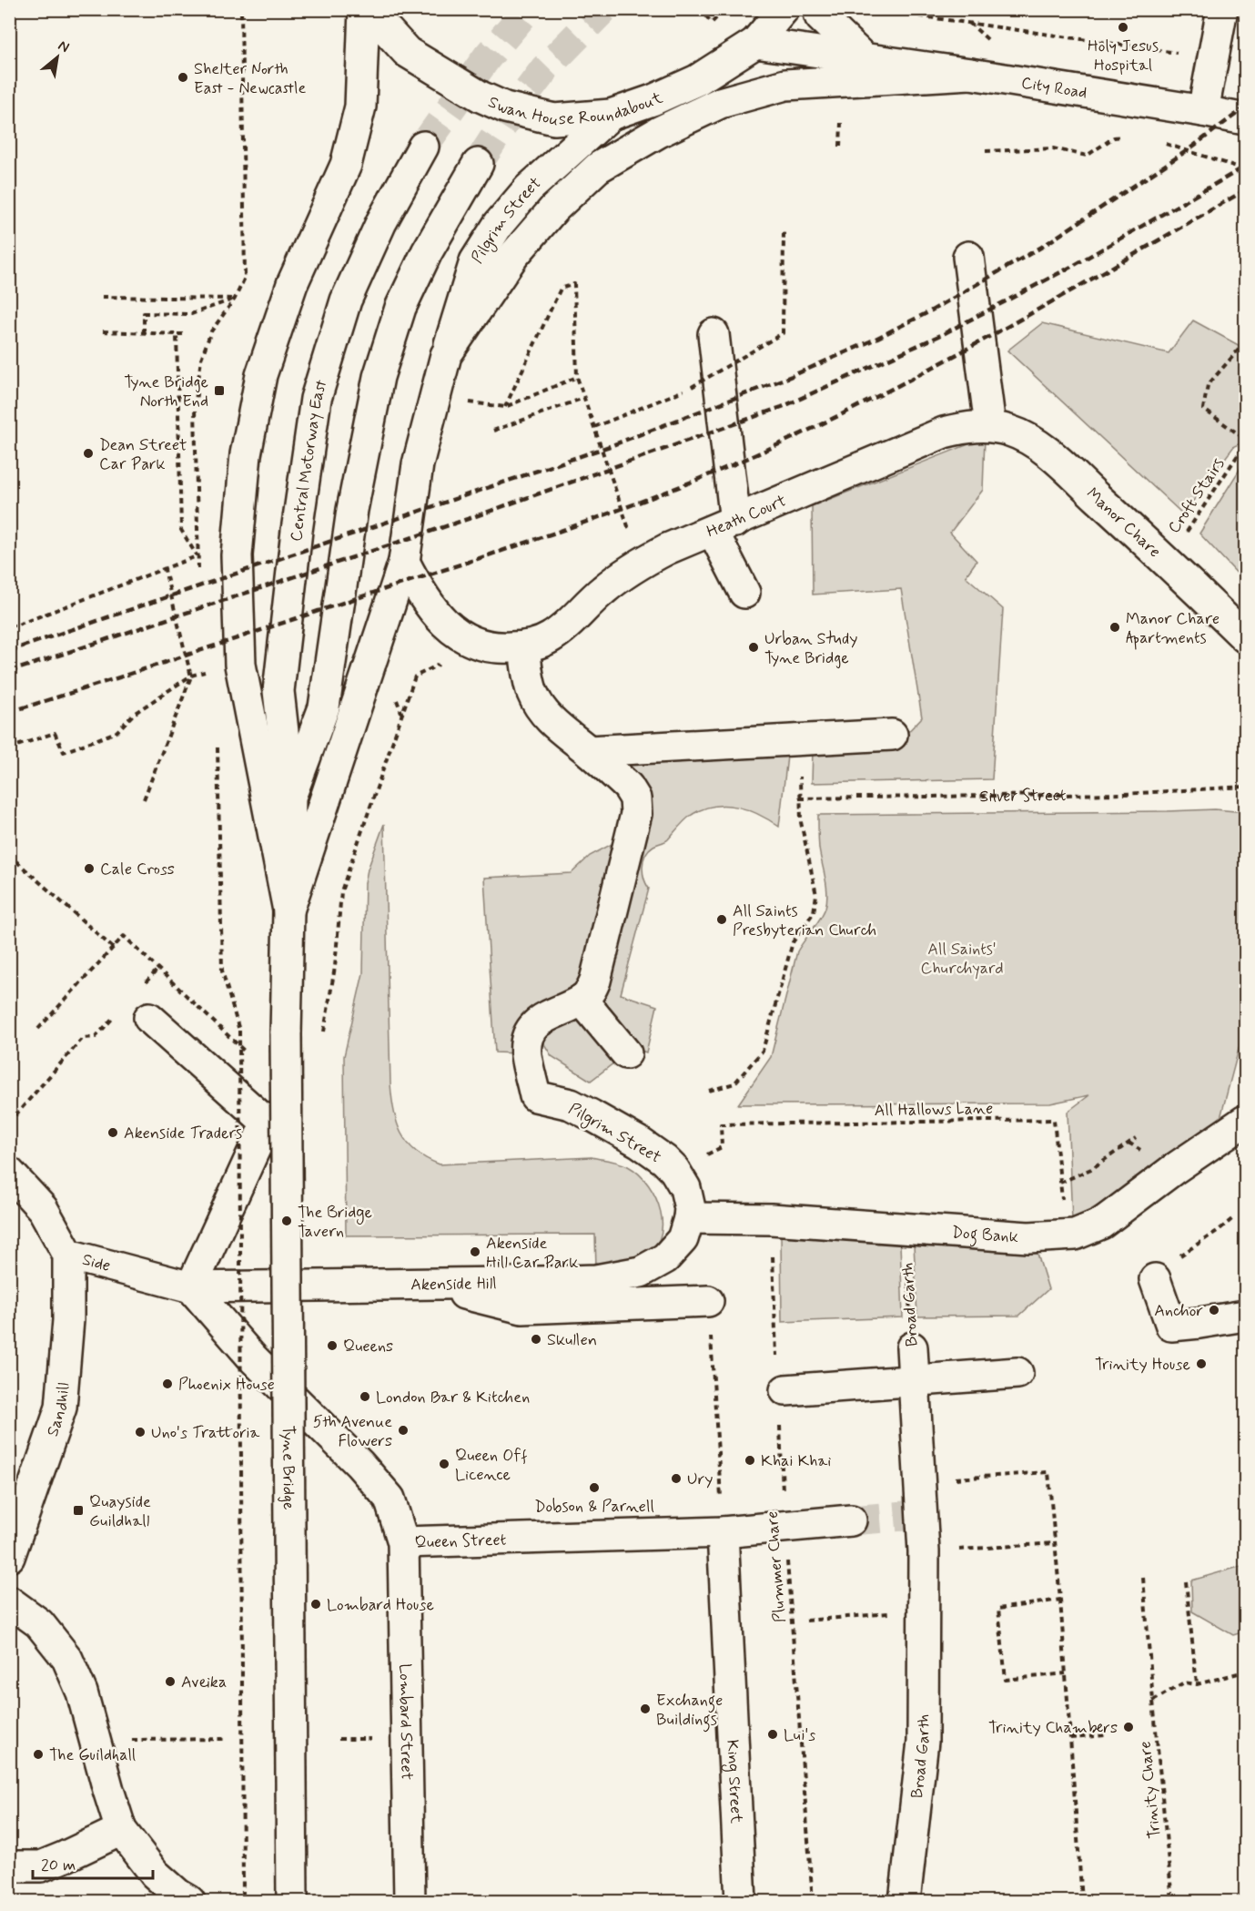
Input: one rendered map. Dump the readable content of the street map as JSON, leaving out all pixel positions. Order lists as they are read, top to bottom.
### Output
{
  "streets": {
    "main road": [
      "City Road",
      "Swan House Roundabout",
      "Pilgrim Street",
      "Central Motorway East",
      "Heath Court",
      "Manor Chare",
      "Dog Bank",
      "Side",
      "Akenside Hill",
      "Broad Garth",
      "Sandhill",
      "Tyne Bridge",
      "Queen Street",
      "Lombard Street",
      "King Street"
    ],
    "path": [
      "Croft Stairs",
      "Silver Street",
      "All Hallows Lane",
      "Plummer Chare",
      "Trinity Chare"
    ]
  },
  "crossings": [
    ["City Road", "Swan House Roundabout"],
    ["Swan House Roundabout", "Pilgrim Street"],
    ["Pilgrim Street", "Central Motorway East"],
    ["Pilgrim Street", "Dog Bank"],
    ["Pilgrim Street", "Akenside Hill"],
    ["Pilgrim Street", "Tyne Bridge"],
    ["Central Motorway East", "Tyne Bridge"],
    ["Croft Stairs", "Manor Chare"],
    ["Heath Court", "Manor Chare"],
    ["All Hallows Lane", "Dog Bank"],
    ["Dog Bank", "Akenside Hill"],
    ["Dog Bank", "Broad Garth"],
    ["Side", "Akenside Hill"],
    ["Side", "Sandhill"],
    ["Side", "Queen Street"],
    ["Akenside Hill", "Queen Street"],
    ["Queen Street", "Plummer Chare"],
    ["Queen Street", "Lombard Street"],
    ["Queen Street", "King Street"]
  ],
  "parks": ["All Saints' Churchyard"],
  "places": {
    "other": [
      "Holy Jesus Hospital",
      "Shelter North East - Newcastle",
      "Dean Street Car Park",
      "Manor Chare Apartments",
      "Urban Study Tyne Bridge",
      "Cale Cross",
      "All Saints Presbyterian Church",
      "Akenside Traders",
      "The Bridge Tavern",
      "Akenside Hill Car Park",
      "Anchor",
      "Skullen",
      "Queens",
      "Trinity House",
      "Phoenix House",
      "London Bar & Kitchen",
      "5th Avenue Flowers",
      "Uno's Trattoria",
      "Khai Khai",
      "Queen Off Licence",
      "Ury",
      "Dobson & Parnell",
      "Lombard House",
      "Aveika",
      "Exchange Buildings",
      "Trinity Chambers",
      "Lui's",
      "The Guildhall"
    ],
    "transit": ["Tyne Bridge North End", "Quayside Guildhall"]
  },
  "scale_bar": "20 m",
  "north": "top right"
}
